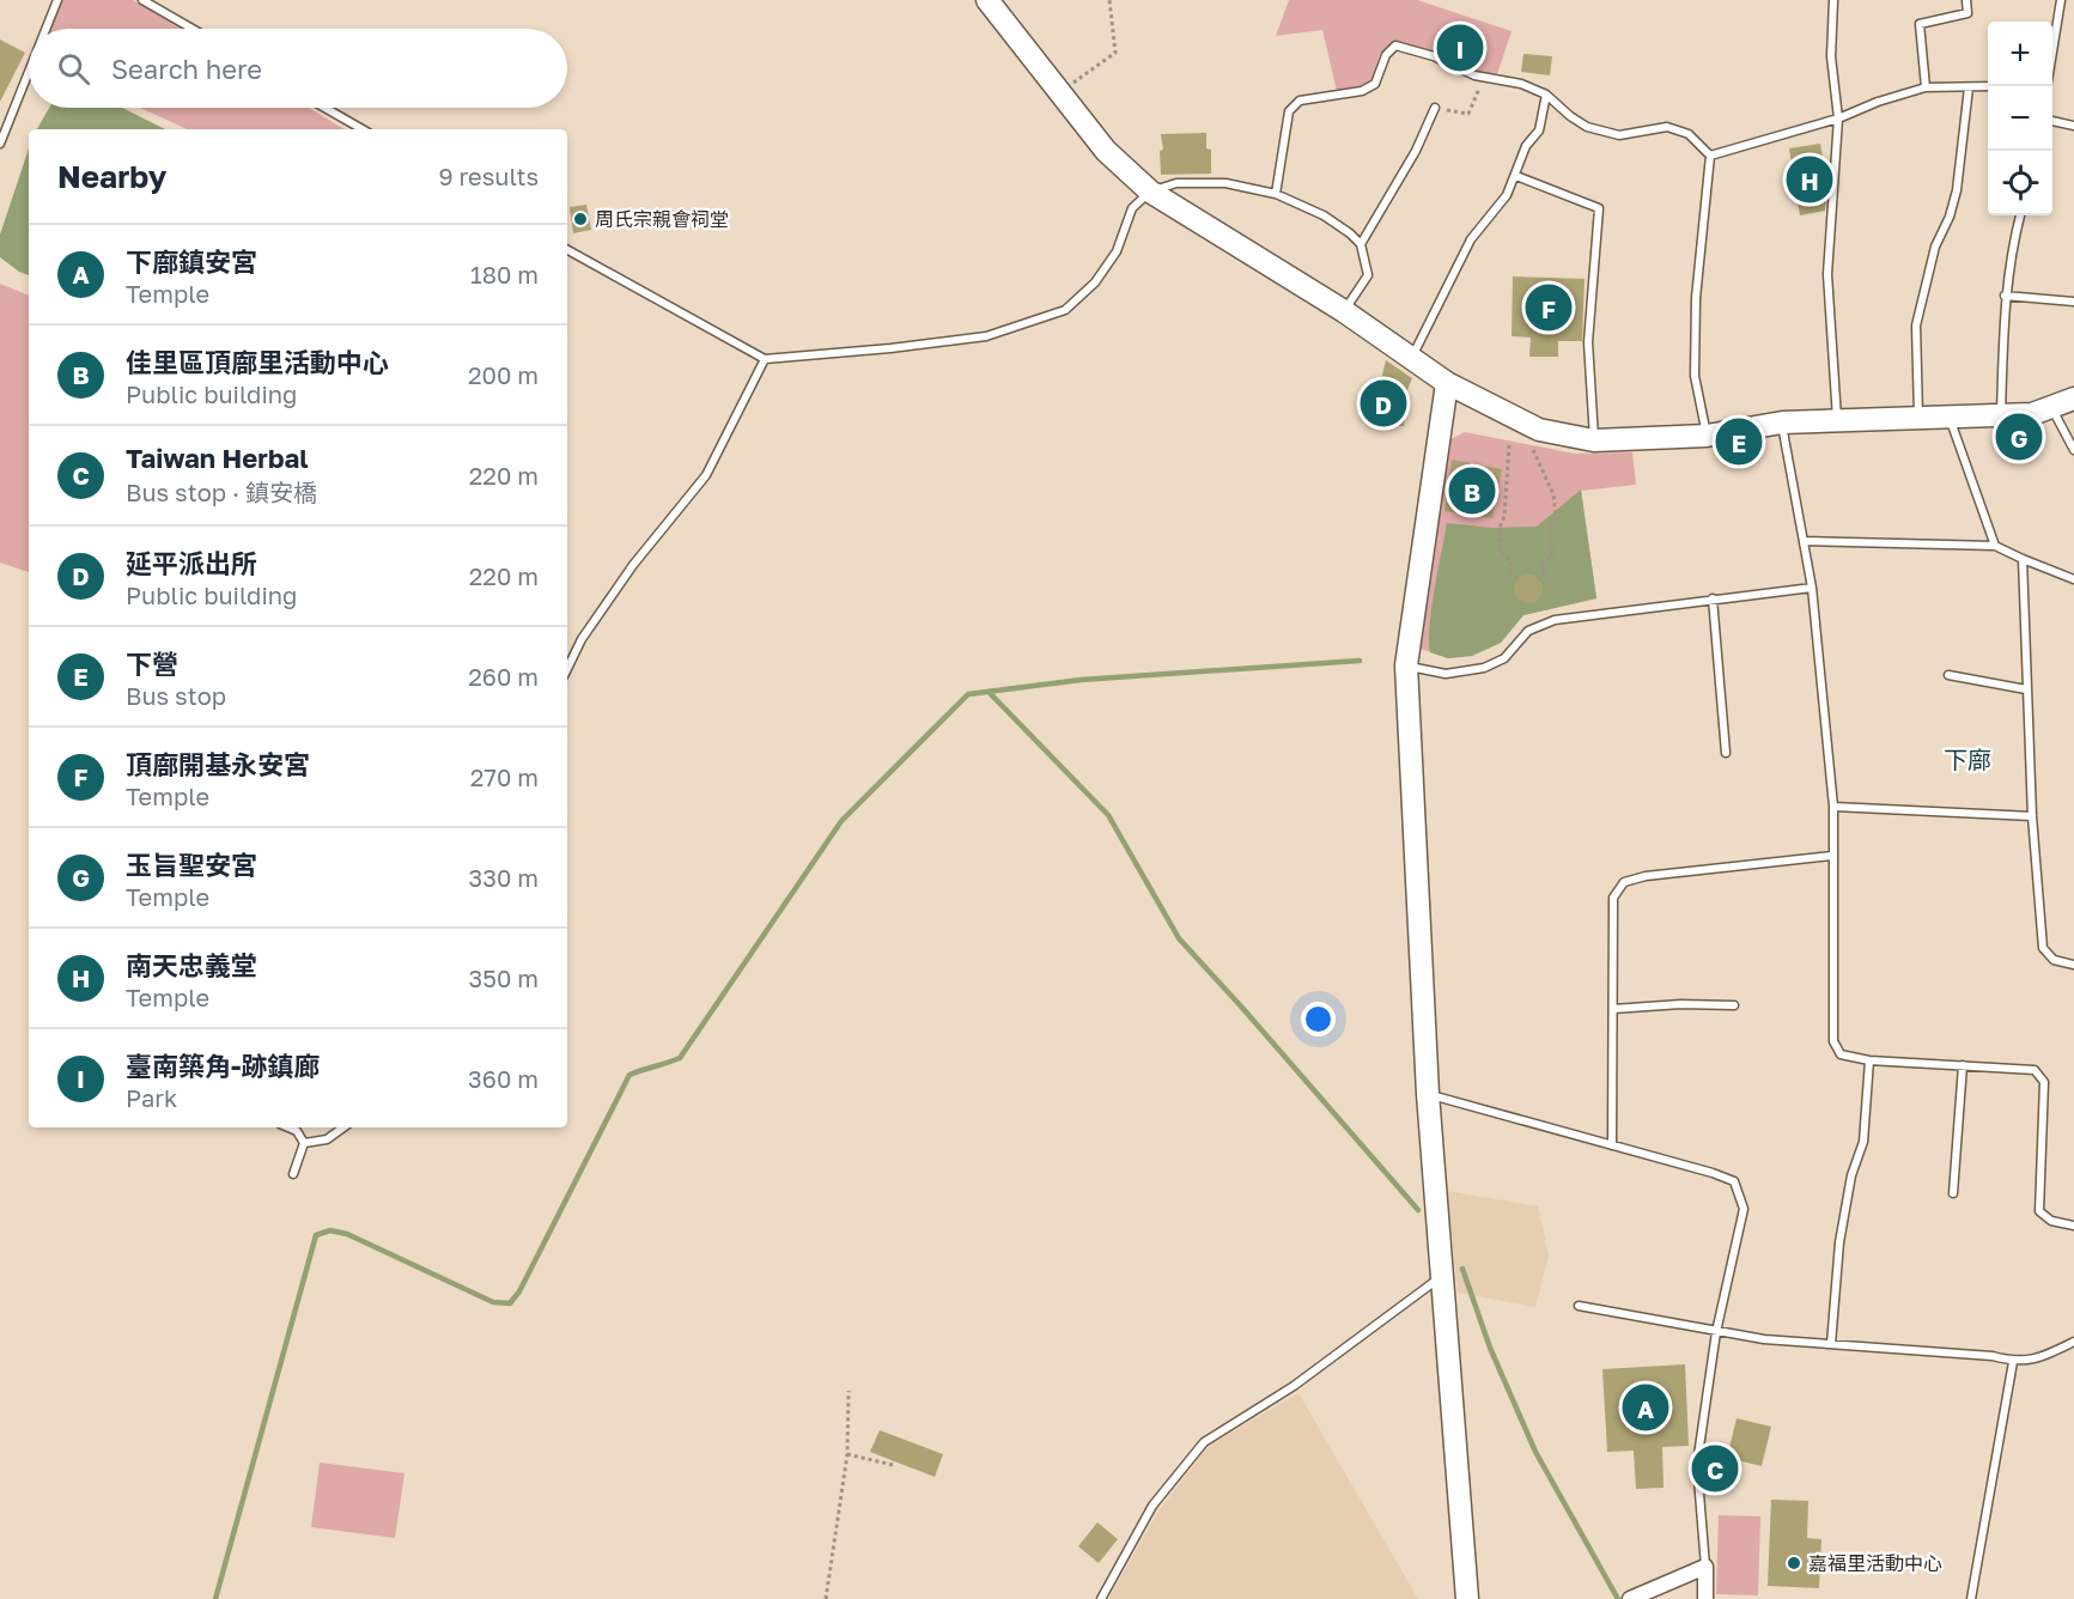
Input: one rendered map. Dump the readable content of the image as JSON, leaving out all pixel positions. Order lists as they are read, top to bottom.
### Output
{
  "districts": ["下廍"],
  "places": ["周氏宗親會祠堂", "嘉福里活動中心"],
  "page": {
    "map_buttons": ["+", "−"],
    "pins": [
      "I",
      "H",
      "F",
      "D",
      "G",
      "E",
      "B",
      "A",
      "C"
    ],
    "search": "Search here",
    "heading": ["Nearby", "9 results"],
    "list": [
      {
        "mark": "A",
        "name": "下廍鎮安宮",
        "note": "Temple",
        "value": "180 m"
      },
      {
        "mark": "B",
        "name": "佳里區頂廍里活動中心",
        "note": "Public building",
        "value": "200 m"
      },
      {
        "mark": "C",
        "name": "Taiwan Herbal",
        "note": "Bus stop · 鎮安橋",
        "value": "220 m"
      },
      {
        "mark": "D",
        "name": "延平派出所",
        "note": "Public building",
        "value": "220 m"
      },
      {
        "mark": "E",
        "name": "下營",
        "note": "Bus stop",
        "value": "260 m"
      },
      {
        "mark": "F",
        "name": "頂廍開基永安宮",
        "note": "Temple",
        "value": "270 m"
      },
      {
        "mark": "G",
        "name": "玉旨聖安宮",
        "note": "Temple",
        "value": "330 m"
      },
      {
        "mark": "H",
        "name": "南天忠義堂",
        "note": "Temple",
        "value": "350 m"
      },
      {
        "mark": "I",
        "name": "臺南築角-跡鎮廊",
        "note": "Park",
        "value": "360 m"
      }
    ]
  }
}
